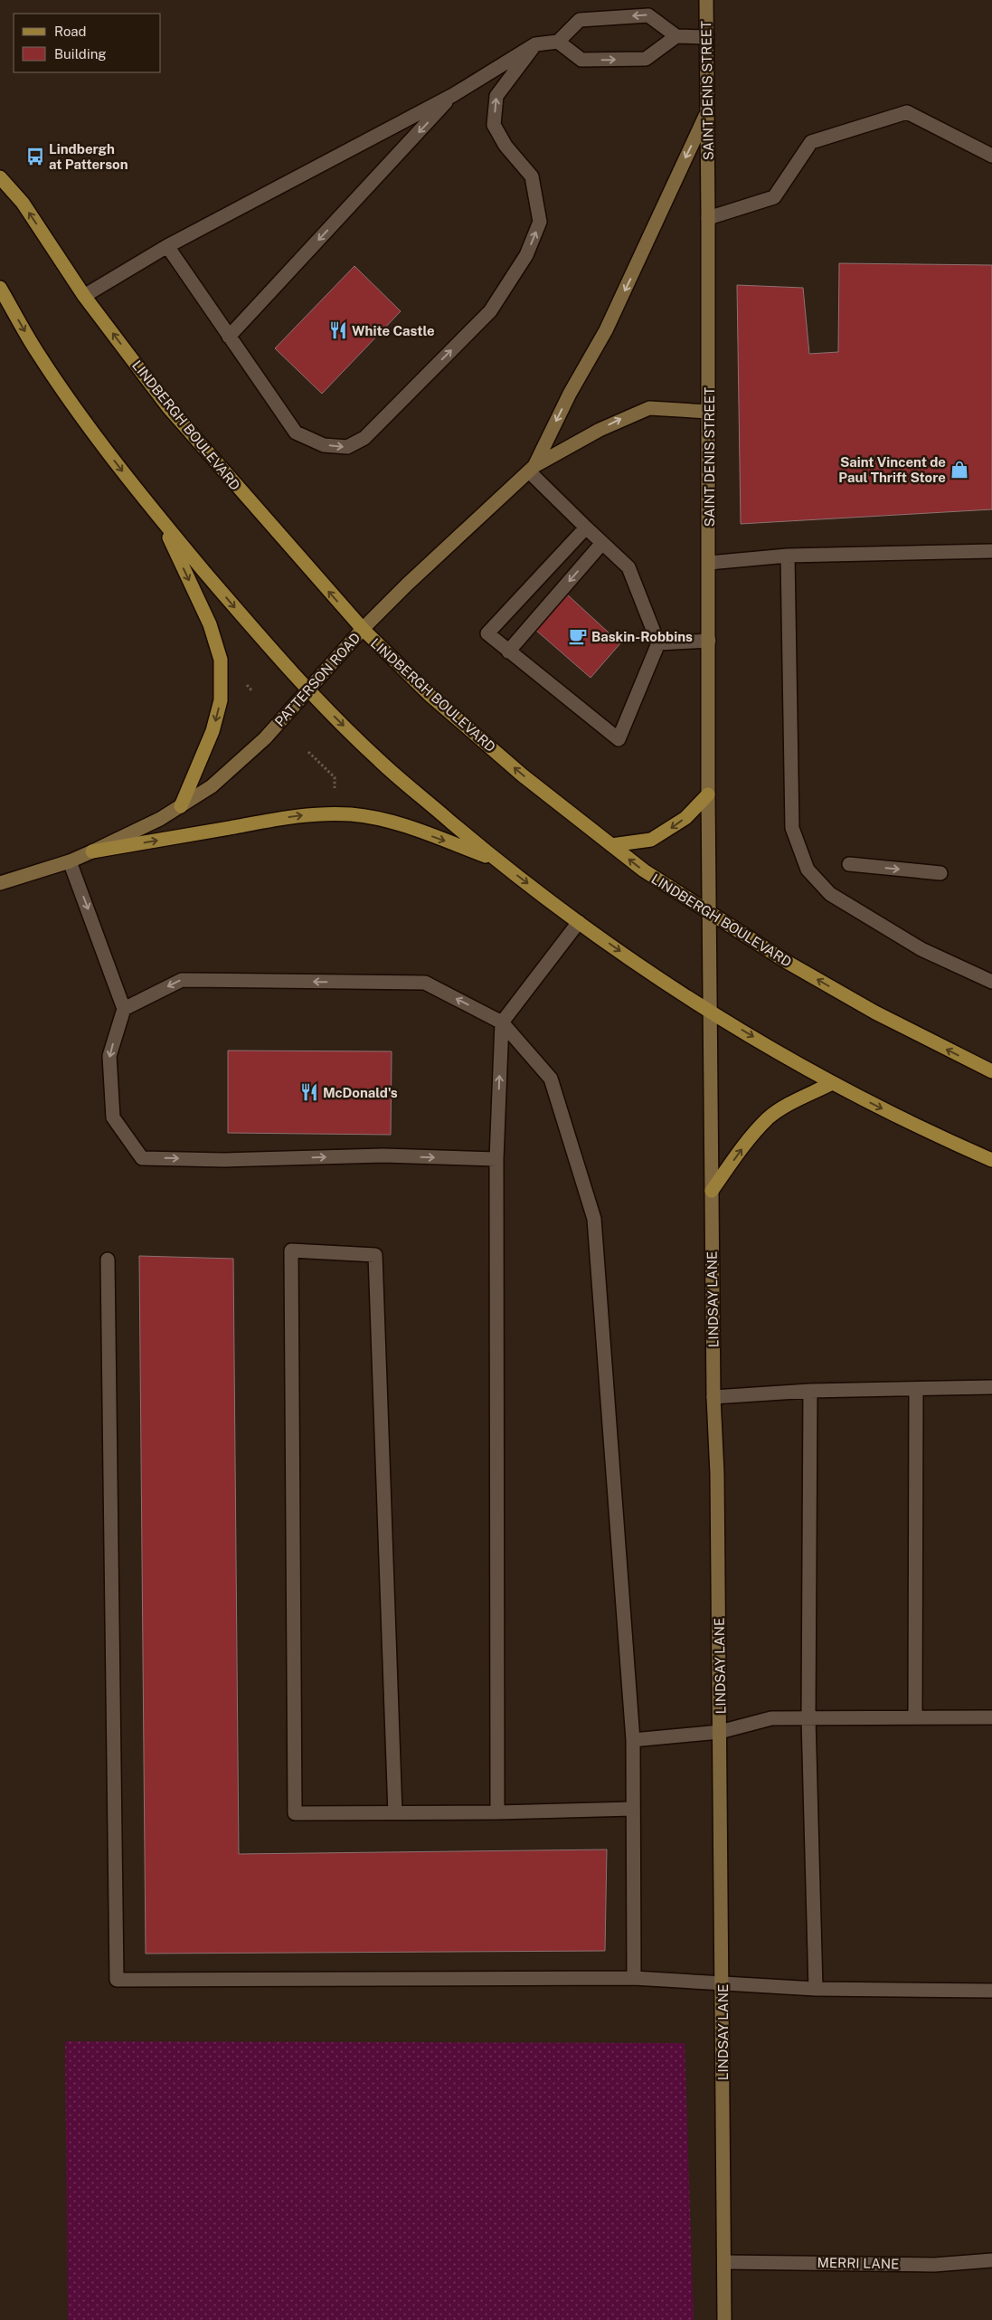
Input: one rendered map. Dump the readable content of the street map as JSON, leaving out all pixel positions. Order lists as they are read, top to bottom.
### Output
{
  "streets": {
    "main road": ["LINDBERGH BOULEVARD"],
    "street": [
      "SAINT DENIS STREET",
      "PATTERSON ROAD",
      "LINDSAY LANE",
      "MERRI LANE"
    ]
  },
  "crossings": [
    ["SAINT DENIS STREET", "LINDBERGH BOULEVARD"],
    ["SAINT DENIS STREET", "PATTERSON ROAD"],
    ["SAINT DENIS STREET", "LINDSAY LANE"],
    ["LINDBERGH BOULEVARD", "PATTERSON ROAD"],
    ["LINDSAY LANE", "MERRI LANE"]
  ],
  "places": {
    "bus stop": ["Lindbergh at Patterson"],
    "restaurant": ["White Castle", "McDonald's"],
    "shop": ["Saint Vincent de Paul Thrift Store"],
    "cafe": ["Baskin-Robbins"]
  },
  "legend": ["Road", "Building"]
}
